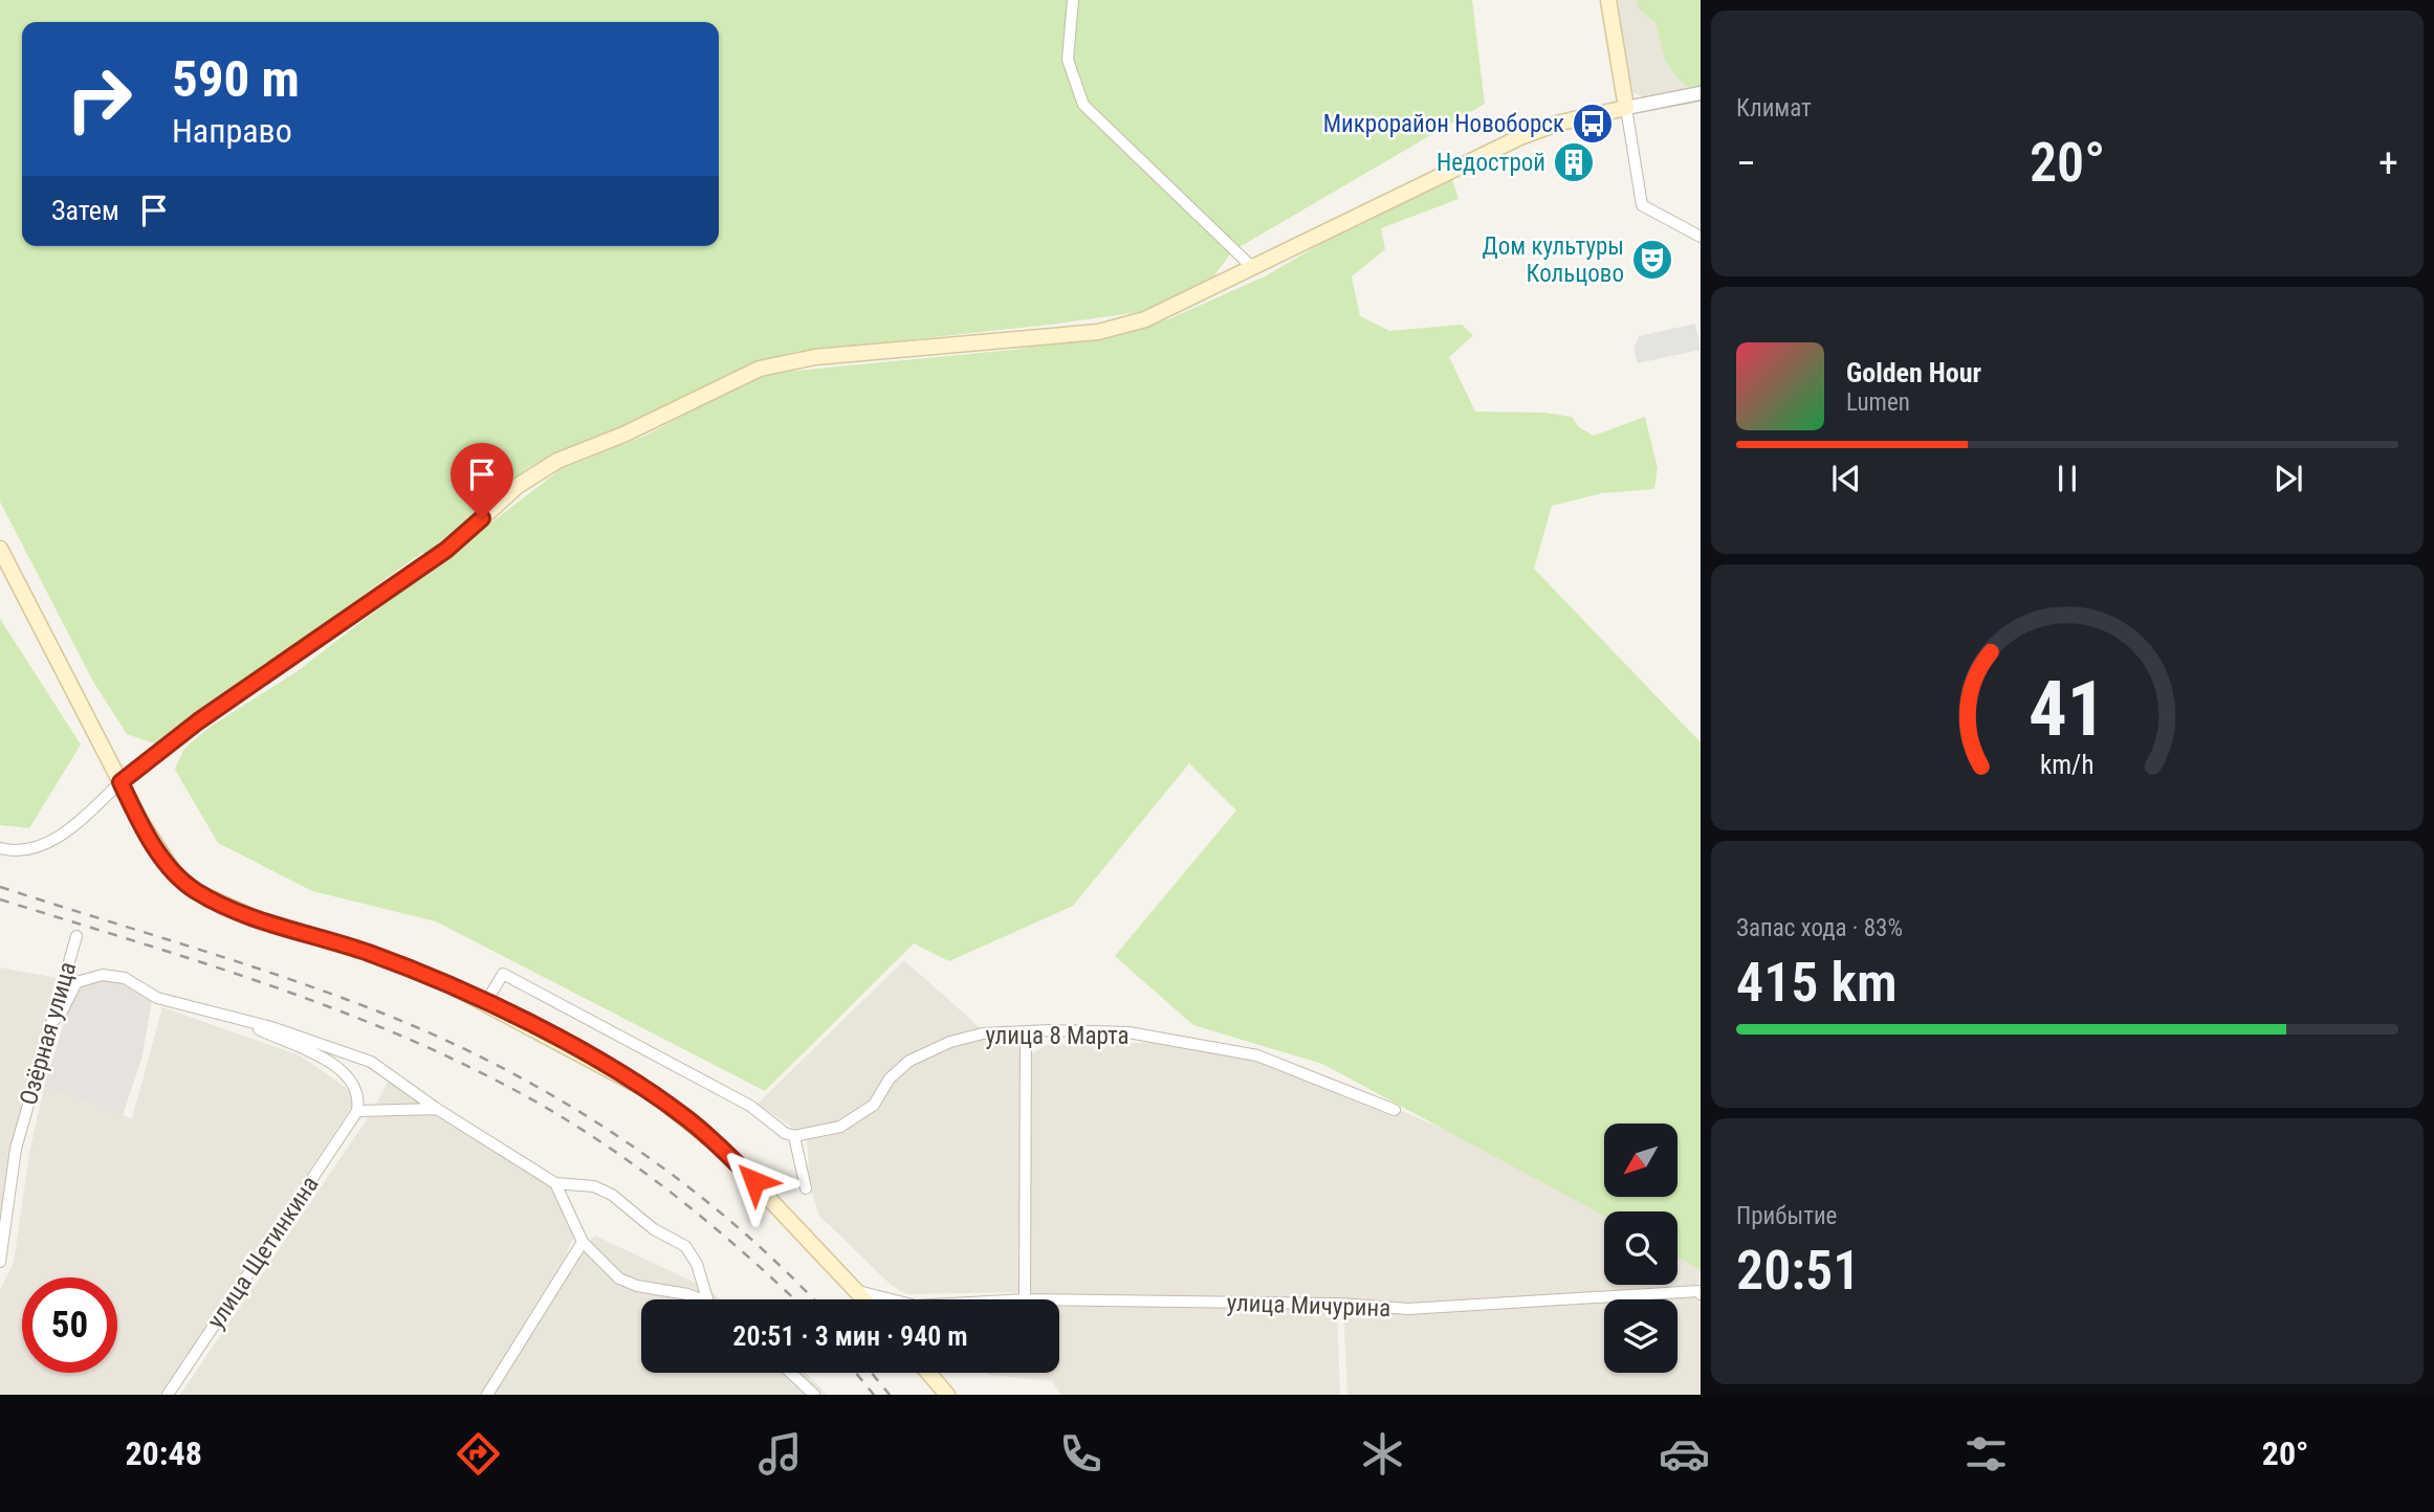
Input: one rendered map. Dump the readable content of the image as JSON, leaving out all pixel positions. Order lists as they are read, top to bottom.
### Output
{
  "streets": {
    "street": [
      "Озёрная улица",
      "улица 8 Марта",
      "улица Щетинкина",
      "улица Мичурина"
    ]
  },
  "places": {
    "bus stop": ["Микрорайон Новоборск"],
    "building": ["Недострой"],
    "theatre": ["Дом культуры Кольцово"]
  },
  "north": "bottom left",
  "page": {
    "tile": [
      "Климат",
      ["Запас хода · 83%", "415 km"],
      ["Прибытие", "20:51"]
    ],
    "turn": ["590 m", "Направо"],
    "heat": ["−", "20°", "+"],
    "then": "Затем",
    "song": ["Golden Hour", "Lumen"],
    "limit": "50",
    "trip": "20:51 · 3 мин · 940 m",
    "tabs": ["20:48", "20°"],
    "gauge": ["41", "km/h"]
  }
}
